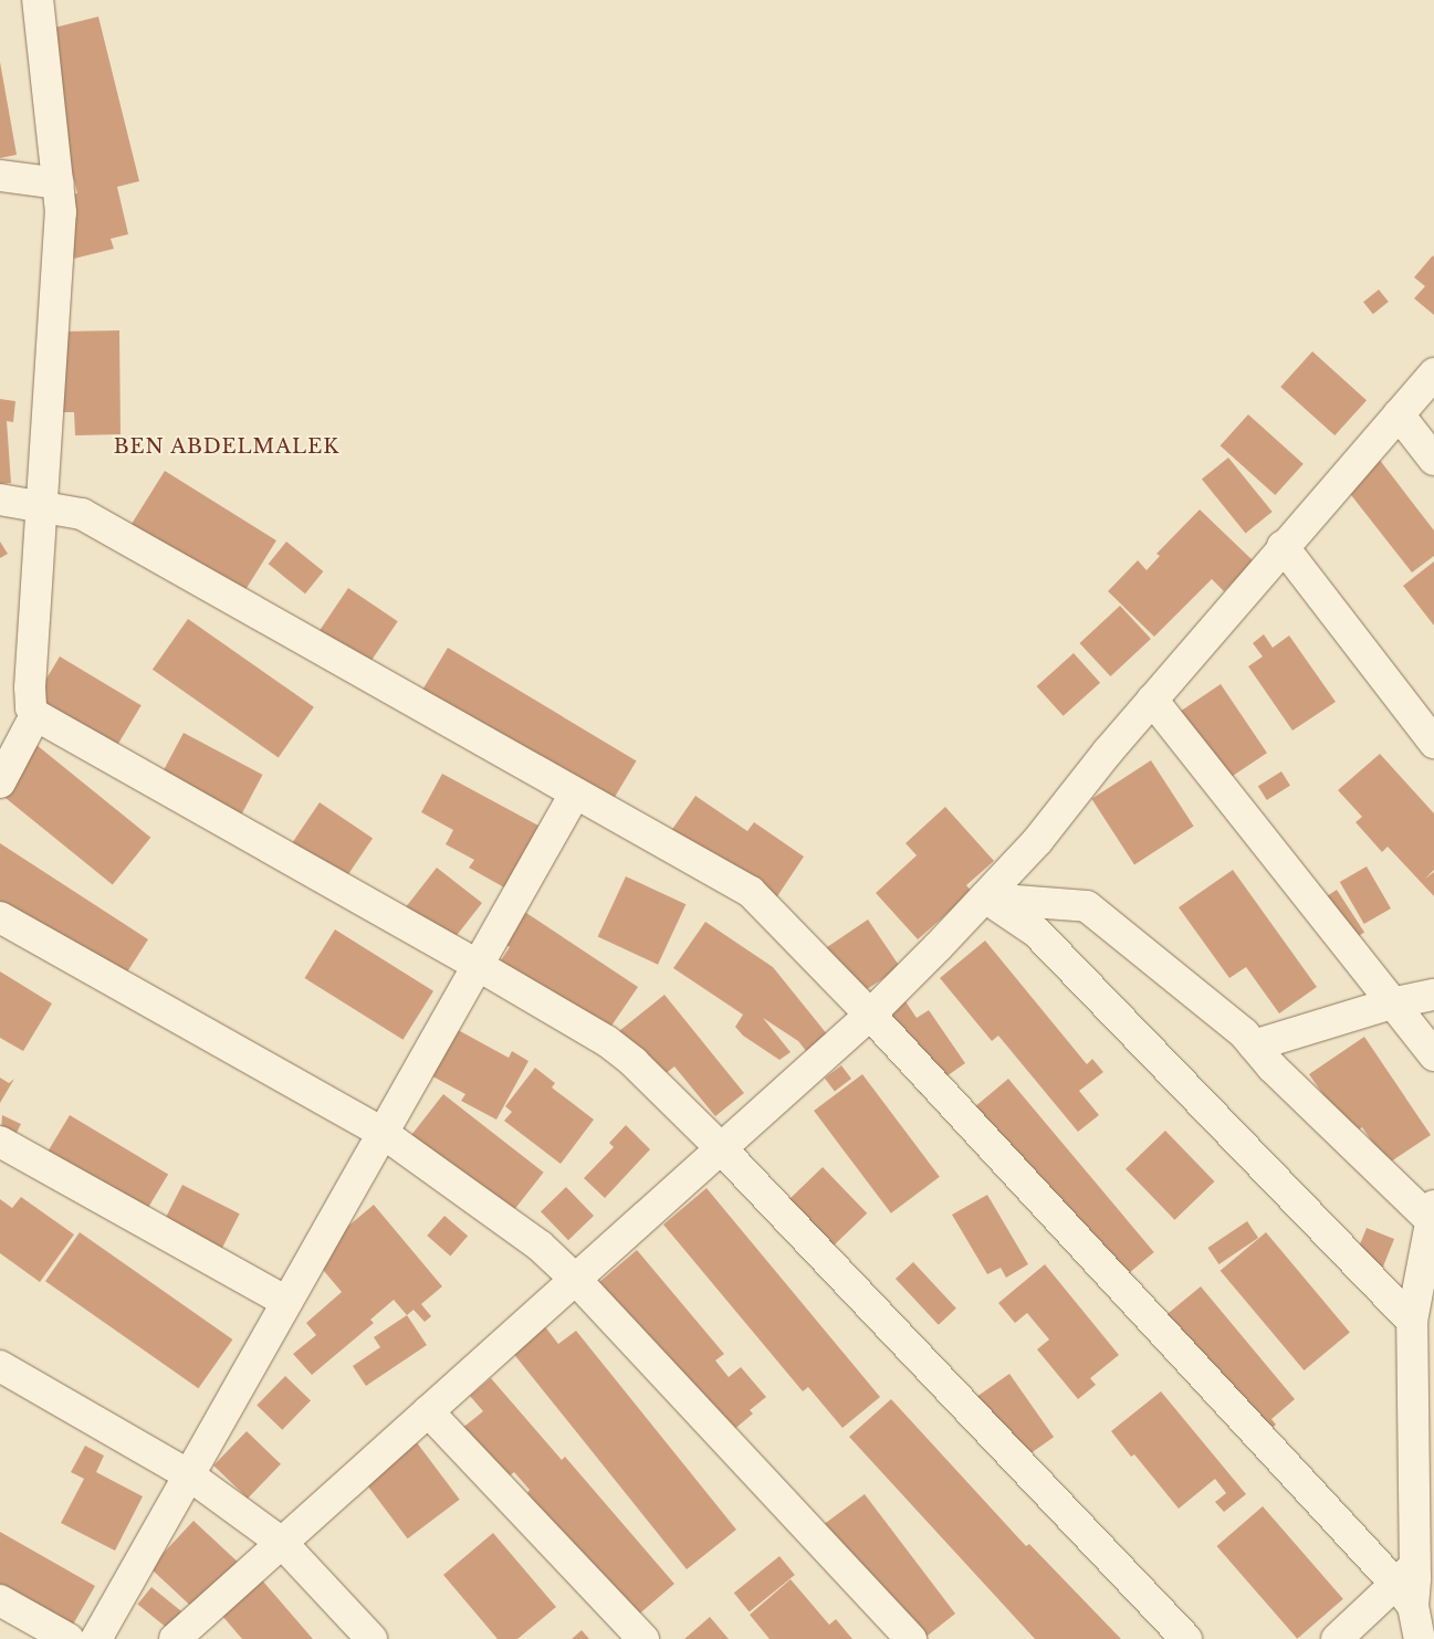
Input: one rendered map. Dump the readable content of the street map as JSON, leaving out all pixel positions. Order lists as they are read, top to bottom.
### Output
{
  "districts": ["BEN ABDELMALEK"]
}
